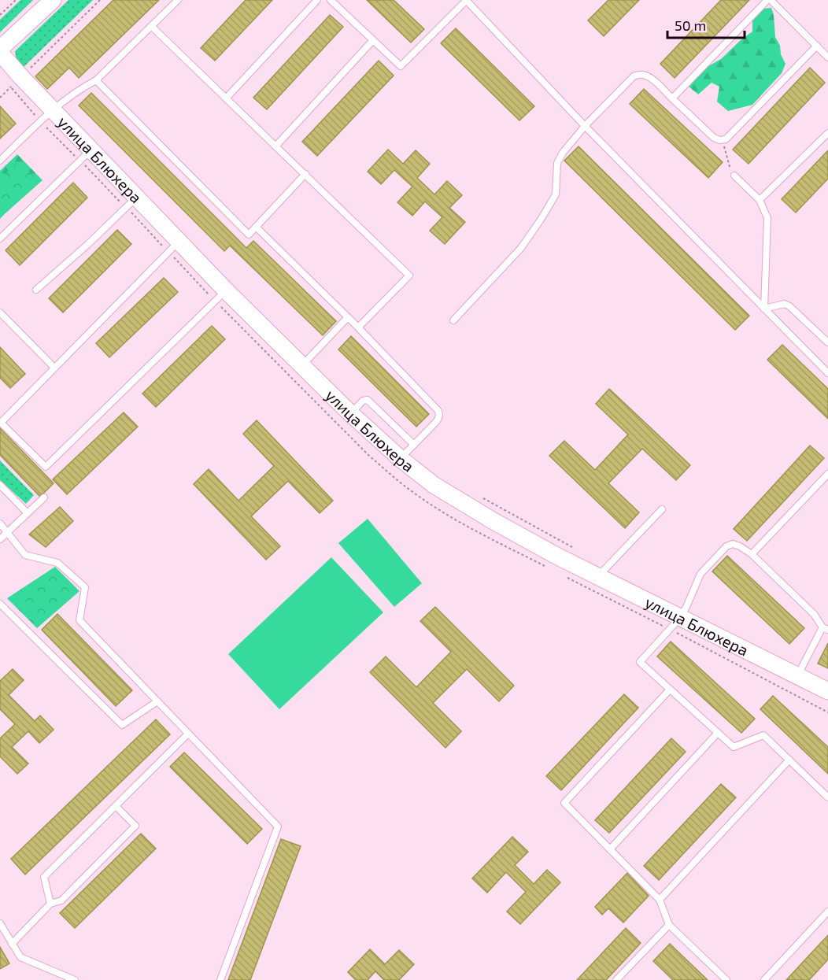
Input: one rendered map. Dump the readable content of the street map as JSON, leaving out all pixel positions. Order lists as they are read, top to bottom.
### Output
{
  "streets": {
    "street": ["улица Блюхера"]
  },
  "scale_bar": "50 m"
}
